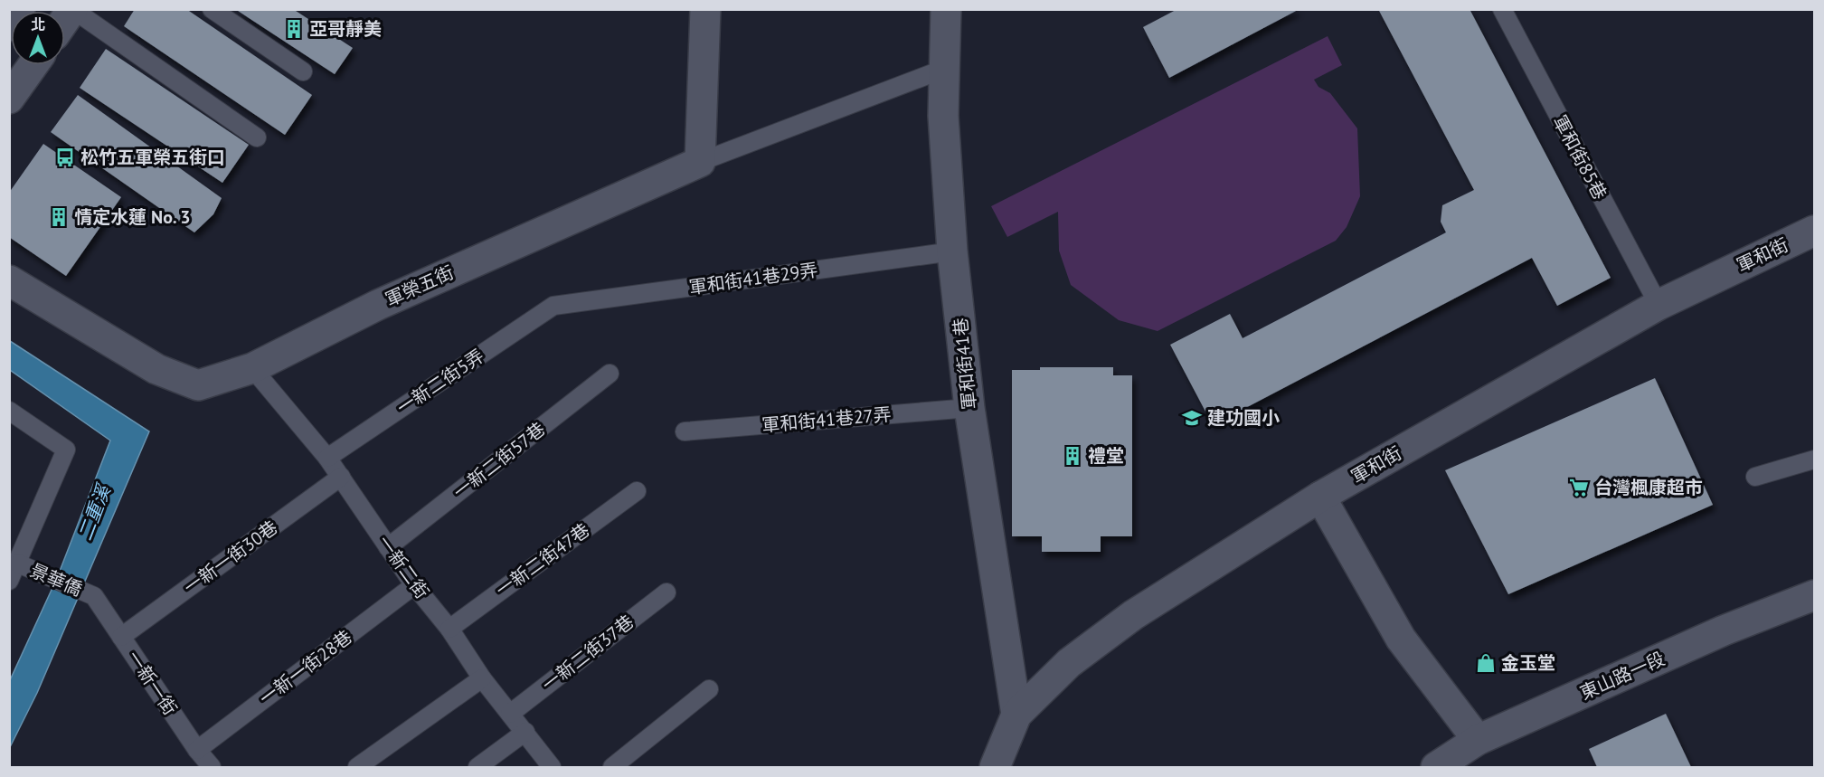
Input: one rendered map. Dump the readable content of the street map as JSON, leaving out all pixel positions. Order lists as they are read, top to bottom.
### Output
{
  "streets": {
    "street": [
      "軍和街",
      "軍榮五街",
      "軍和街41巷",
      "東山路一段"
    ],
    "lane": [
      "軍和街85巷",
      "軍和街41巷29弄",
      "一新二街5弄",
      "軍和街41巷27弄",
      "一新二街57巷",
      "一新一街30巷",
      "一新二街47巷",
      "一新二街",
      "景華僑",
      "一新二街37巷",
      "一新一街28巷",
      "一新一街"
    ]
  },
  "crossings": [
    ["軍和街85巷", "軍和街"],
    ["軍和街", "軍和街41巷"],
    ["軍和街41巷29弄", "軍和街41巷"],
    ["軍和街41巷29弄", "一新二街5弄"],
    ["軍榮五街", "一新二街"],
    ["軍和街41巷", "軍和街41巷27弄"],
    ["一新二街5弄", "一新二街"],
    ["一新二街57巷", "一新二街"],
    ["一新一街30巷", "一新二街"],
    ["一新一街30巷", "一新一街"],
    ["一新二街47巷", "一新二街"],
    ["一新二街", "一新二街37巷"],
    ["一新二街", "一新一街28巷"],
    ["景華僑", "一新一街"],
    ["一新一街28巷", "一新一街"]
  ],
  "water": ["二重溪"],
  "places": {
    "building": ["亞哥靜美", "情定水蓮 No. 3", "禮堂"],
    "bus stop": ["松竹五軍榮五街口"],
    "school or university": ["建功國小"],
    "supermarket": ["台灣楓康超市"],
    "shop": ["金玉堂"]
  },
  "north": "top"
}
